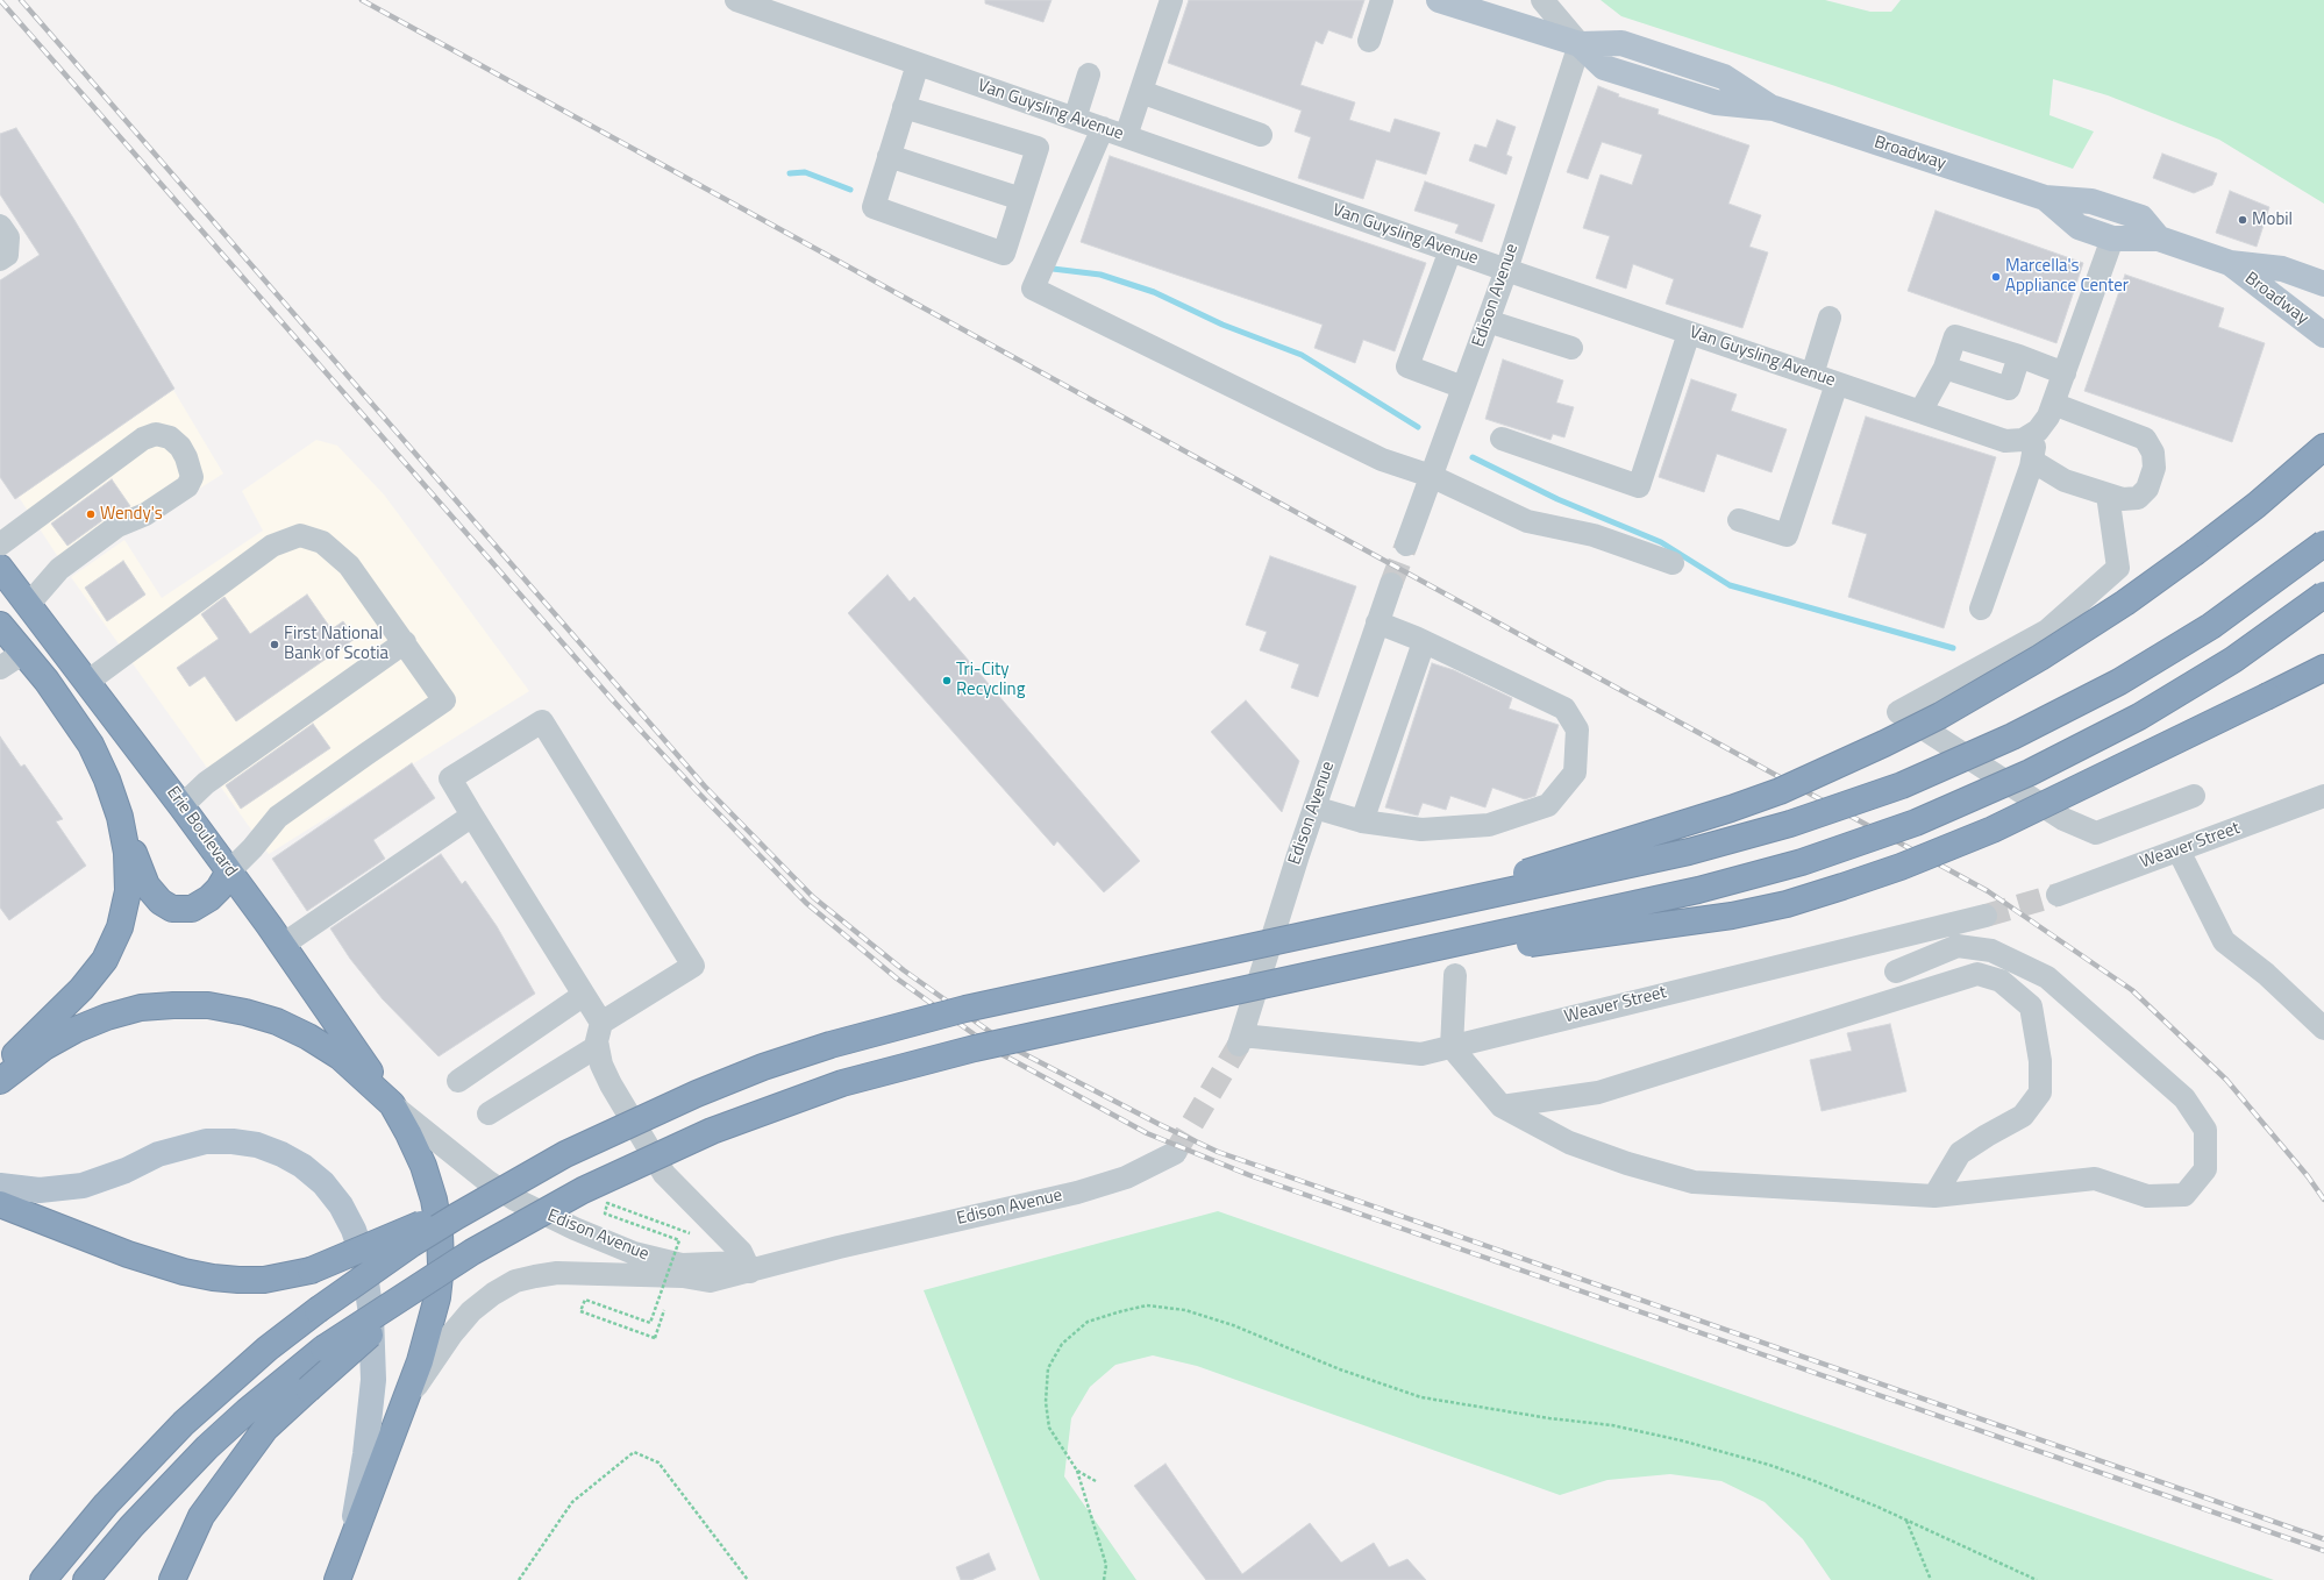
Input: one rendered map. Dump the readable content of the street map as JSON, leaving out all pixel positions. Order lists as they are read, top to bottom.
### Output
{
  "streets": {
    "highway": ["Erie Boulevard"],
    "main road": ["Broadway"],
    "street": ["Van Guysling Avenue", "Edison Avenue", "Weaver Street"]
  },
  "crossings": [
    ["Van Guysling Avenue", "Edison Avenue"],
    ["Broadway", "Edison Avenue"],
    ["Edison Avenue", "Erie Boulevard"],
    ["Edison Avenue", "Weaver Street"]
  ],
  "places": [
    "Mobil",
    "Marcella's Appliance Center",
    "Wendy's",
    "First National Bank of Scotia",
    "Tri-City Recycling"
  ]
}
